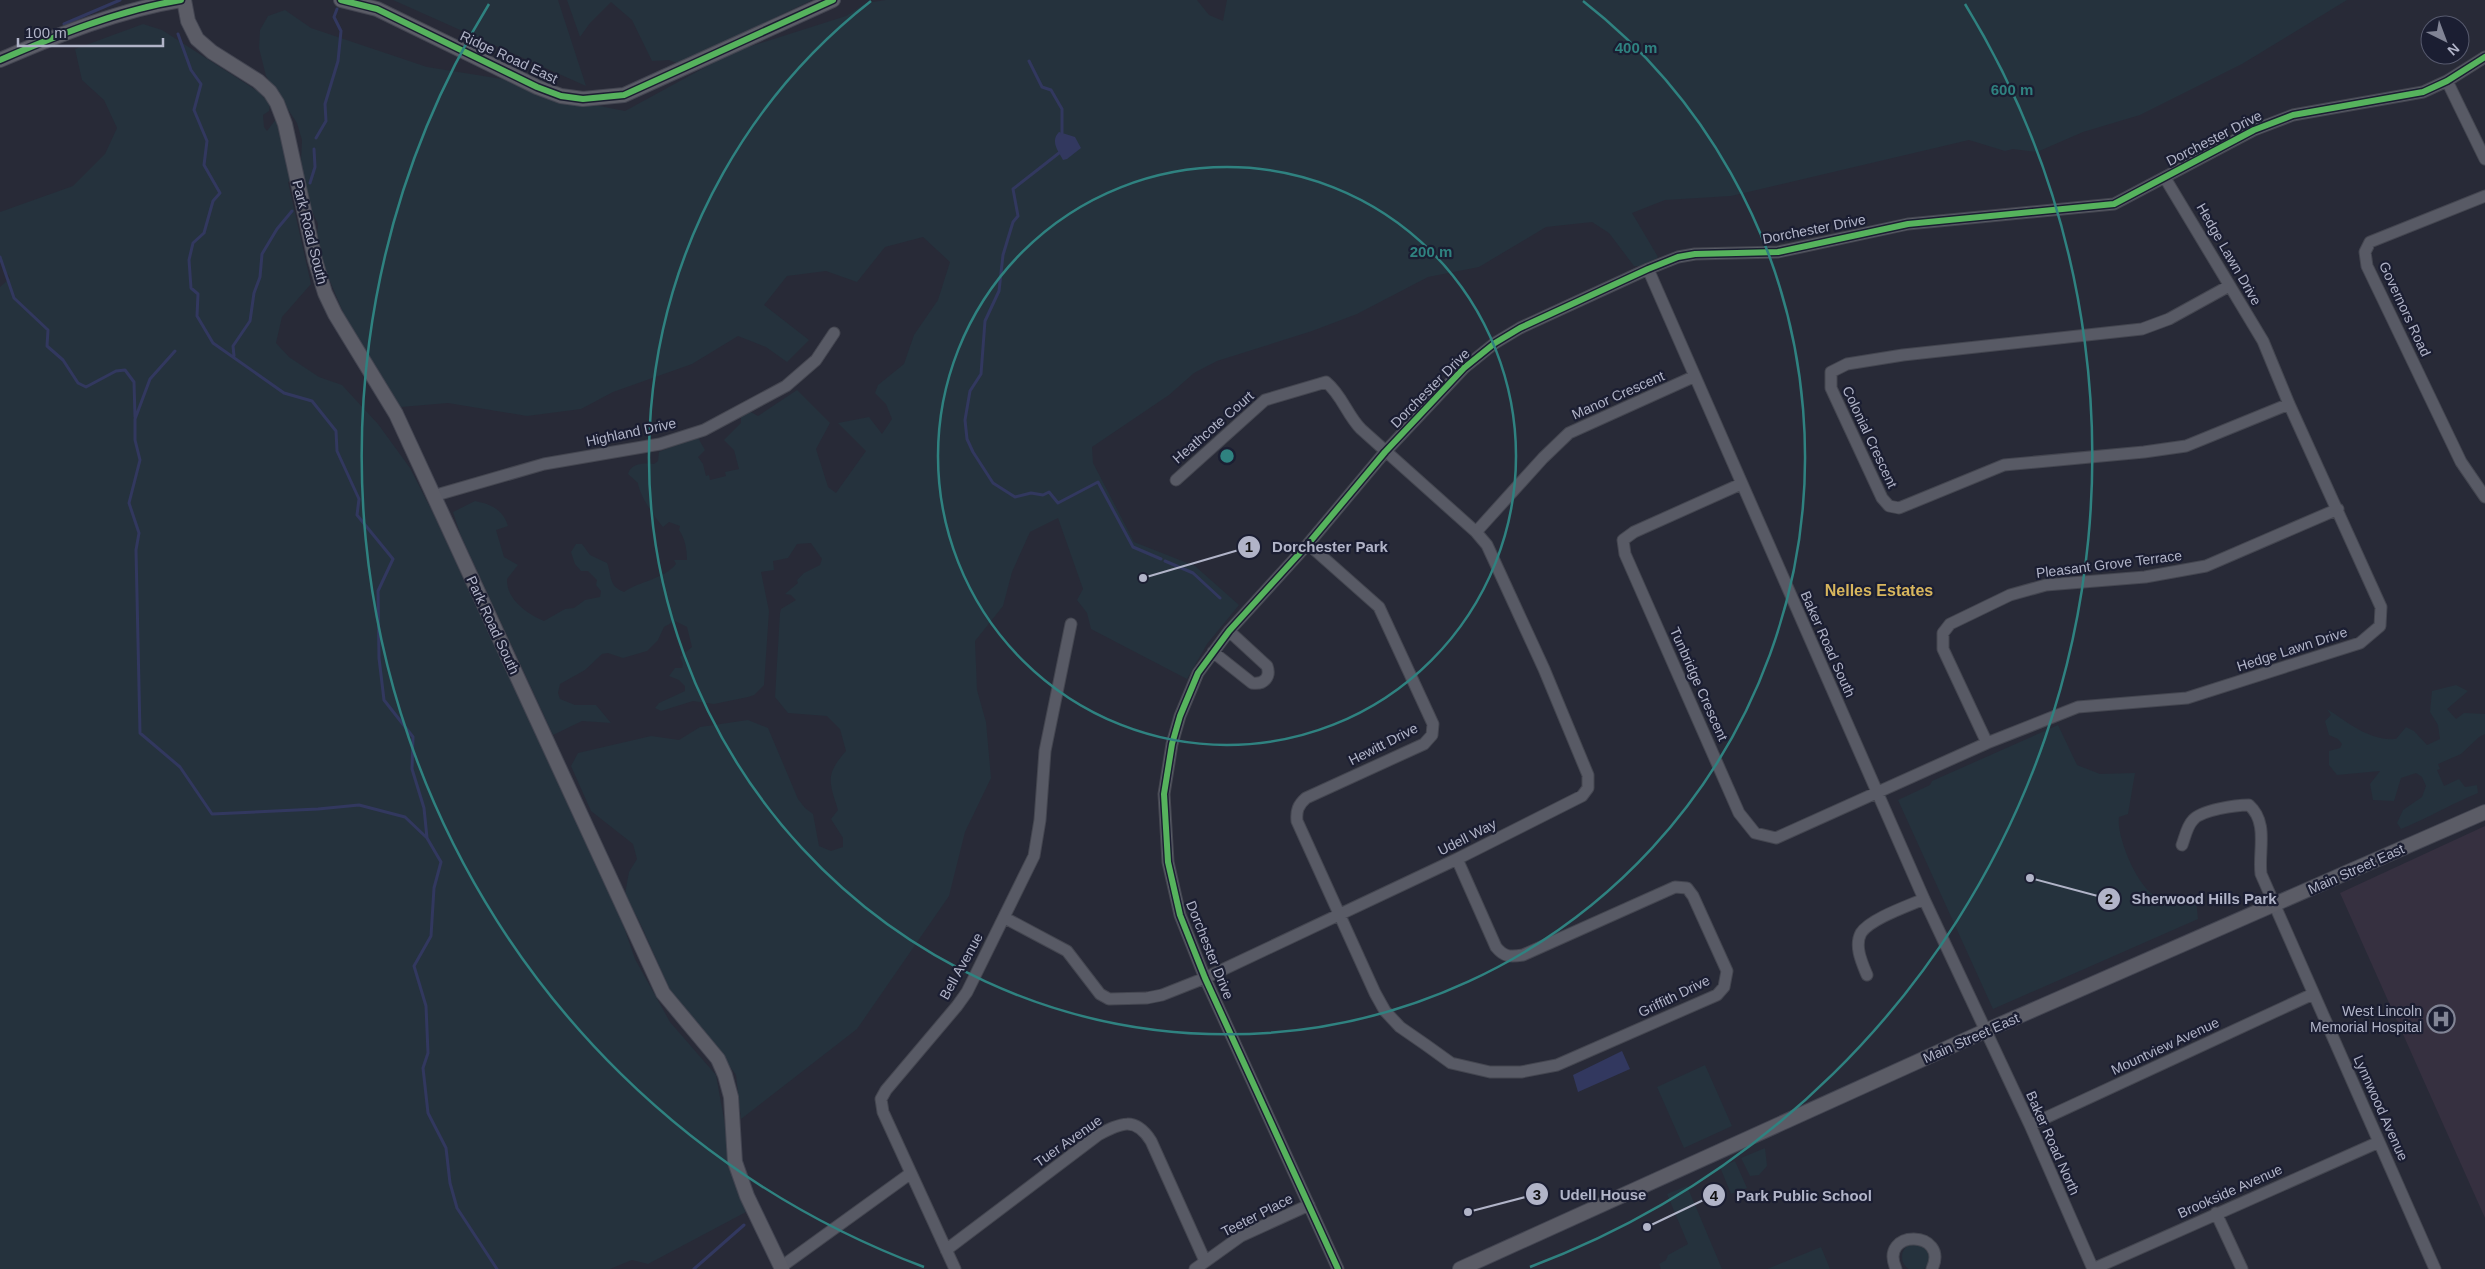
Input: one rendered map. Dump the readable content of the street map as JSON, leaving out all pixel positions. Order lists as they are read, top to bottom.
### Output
{
  "streets": {
    "main road": ["Ridge Road East", "Park Road South", "Main Street East"],
    "street": [
      "Dorchester Drive",
      "Hedge Lawn Drive",
      "Governors Road",
      "Manor Crescent",
      "Heathcote Court",
      "Highland Drive",
      "Colonial Crescent",
      "Pleasant Grove Terrace",
      "Baker Road South",
      "Tunbridge Crescent",
      "Hewitt Drive",
      "Udell Way",
      "Bell Avenue",
      "Griffith Drive",
      "Mountview Avenue",
      "Lynnwood Avenue",
      "Tuer Avenue",
      "Baker Road North",
      "Brookside Avenue",
      "Teeter Place"
    ]
  },
  "crossings": [
    ["Dorchester Drive", "Hedge Lawn Drive"],
    ["Dorchester Drive", "Heathcote Court"],
    ["Dorchester Drive", "Baker Road South"],
    ["Dorchester Drive", "Hewitt Drive"],
    ["Dorchester Drive", "Udell Way"],
    ["Dorchester Drive", "Teeter Place"],
    ["Park Road South", "Highland Drive"],
    ["Hedge Lawn Drive", "Colonial Crescent"],
    ["Hedge Lawn Drive", "Pleasant Grove Terrace"],
    ["Hedge Lawn Drive", "Baker Road South"],
    ["Hedge Lawn Drive", "Tunbridge Crescent"],
    ["Manor Crescent", "Baker Road South"],
    ["Manor Crescent", "Udell Way"],
    ["Heathcote Court", "Udell Way"],
    ["Baker Road South", "Tunbridge Crescent"],
    ["Baker Road South", "Main Street East"],
    ["Baker Road South", "Baker Road North"],
    ["Hewitt Drive", "Udell Way"],
    ["Hewitt Drive", "Griffith Drive"],
    ["Udell Way", "Bell Avenue"],
    ["Udell Way", "Griffith Drive"],
    ["Main Street East", "Lynnwood Avenue"],
    ["Main Street East", "Baker Road North"],
    ["Mountview Avenue", "Lynnwood Avenue"],
    ["Mountview Avenue", "Baker Road North"],
    ["Lynnwood Avenue", "Brookside Avenue"],
    ["Tuer Avenue", "Teeter Place"],
    ["Baker Road North", "Brookside Avenue"]
  ],
  "districts": ["Nelles Estates"],
  "places": {
    "other": [
      "Dorchester Park",
      "Sherwood Hills Park",
      "Udell House",
      "Park Public School"
    ],
    "hospital": ["West Lincoln Memorial Hospital"]
  },
  "scale_bar": "100 m",
  "north": "bottom right",
  "rings": ["400 m", "600 m", "200 m"]
}
